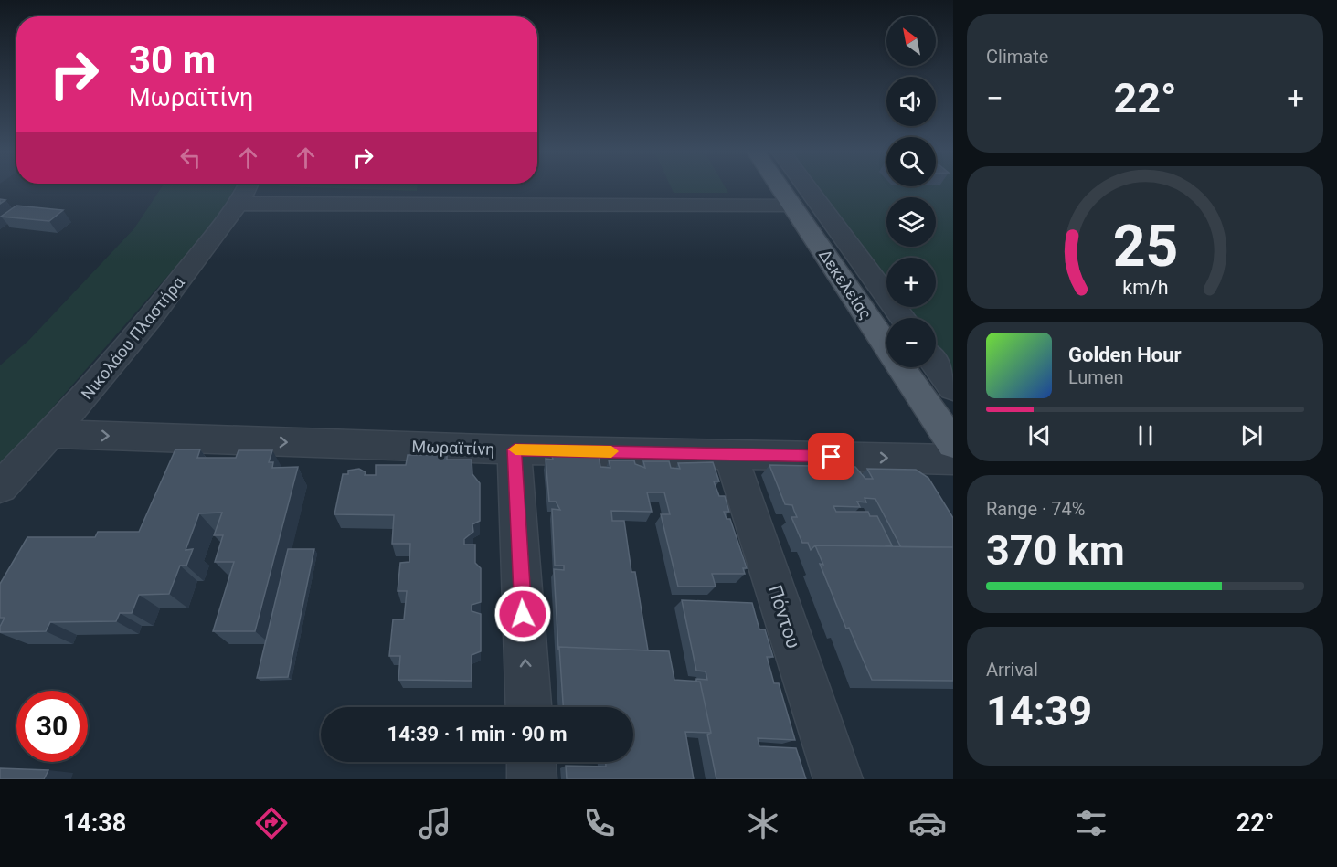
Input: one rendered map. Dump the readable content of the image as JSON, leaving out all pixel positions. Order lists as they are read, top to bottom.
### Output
{
  "streets": {
    "main road": ["Δεκελείας"],
    "street": ["Νικολάου Πλαστήρα", "Μωραϊτίνη", "Πόντου"]
  },
  "crossings": [
    ["Νικολάου Πλαστήρα", "Μωραϊτίνη"],
    ["Μωραϊτίνη", "Πόντου"]
  ],
  "north": "top left",
  "page": {
    "tile": [
      "Climate",
      ["Range · 74%", "370 km"],
      ["Arrival", "14:39"]
    ],
    "map_buttons": ["+", "−"],
    "turn": ["30 m", "Μωραϊτίνη"],
    "heat": ["−", "22°", "+"],
    "song": ["Golden Hour", "Lumen"],
    "limit": "30",
    "trip": "14:39 · 1 min · 90 m",
    "tabs": ["14:38", "22°"],
    "gauge": ["25", "km/h"]
  }
}
